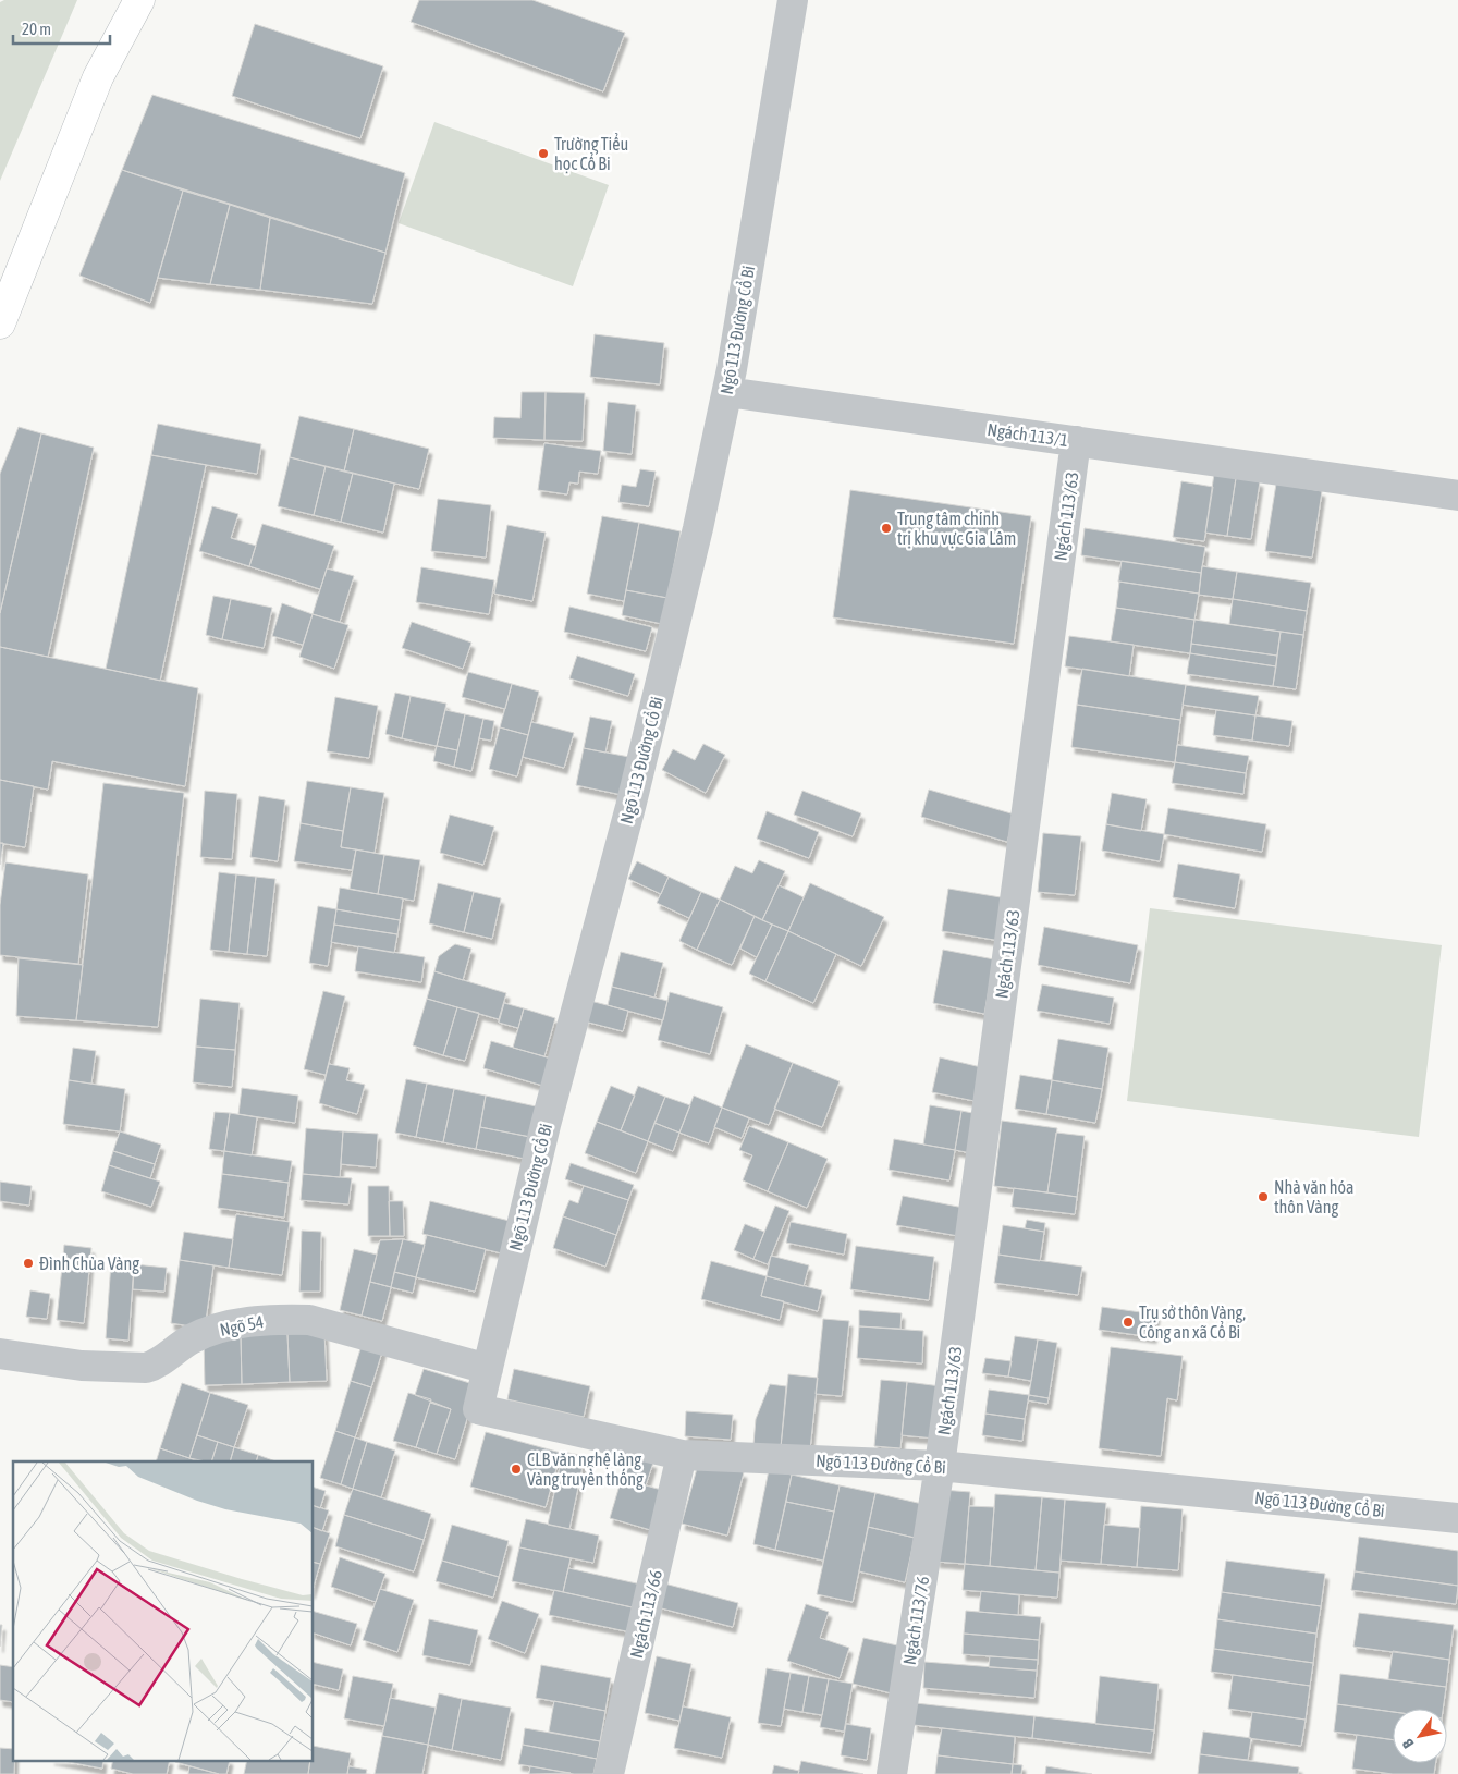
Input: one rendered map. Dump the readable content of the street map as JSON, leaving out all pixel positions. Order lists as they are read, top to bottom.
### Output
{
  "streets": {
    "street": [
      "Ngõ 113 Đường Cổ Bi",
      "Ngách 113/1",
      "Ngách 113/63",
      "Ngõ 54",
      "Ngách 113/66",
      "Ngách 113/76"
    ]
  },
  "crossings": [
    ["Ngõ 113 Đường Cổ Bi", "Ngách 113/1"],
    ["Ngõ 113 Đường Cổ Bi", "Ngách 113/63"],
    ["Ngõ 113 Đường Cổ Bi", "Ngõ 54"],
    ["Ngõ 113 Đường Cổ Bi", "Ngách 113/66"],
    ["Ngõ 113 Đường Cổ Bi", "Ngách 113/76"],
    ["Ngách 113/1", "Ngách 113/63"],
    ["Ngách 113/63", "Ngách 113/76"]
  ],
  "places": [
    "Trường Tiểu học Cổ Bi",
    "Trung tâm chính trị khu vực Gia Lâm",
    "Nhà văn hóa thôn Vàng",
    "Đình Chùa Vàng",
    "Trụ sở thôn Vàng, Công an xã Cổ Bi",
    "CLB văn nghệ làng Vàng truyền thống"
  ],
  "scale_bar": "20 m",
  "north": "bottom left"
}
